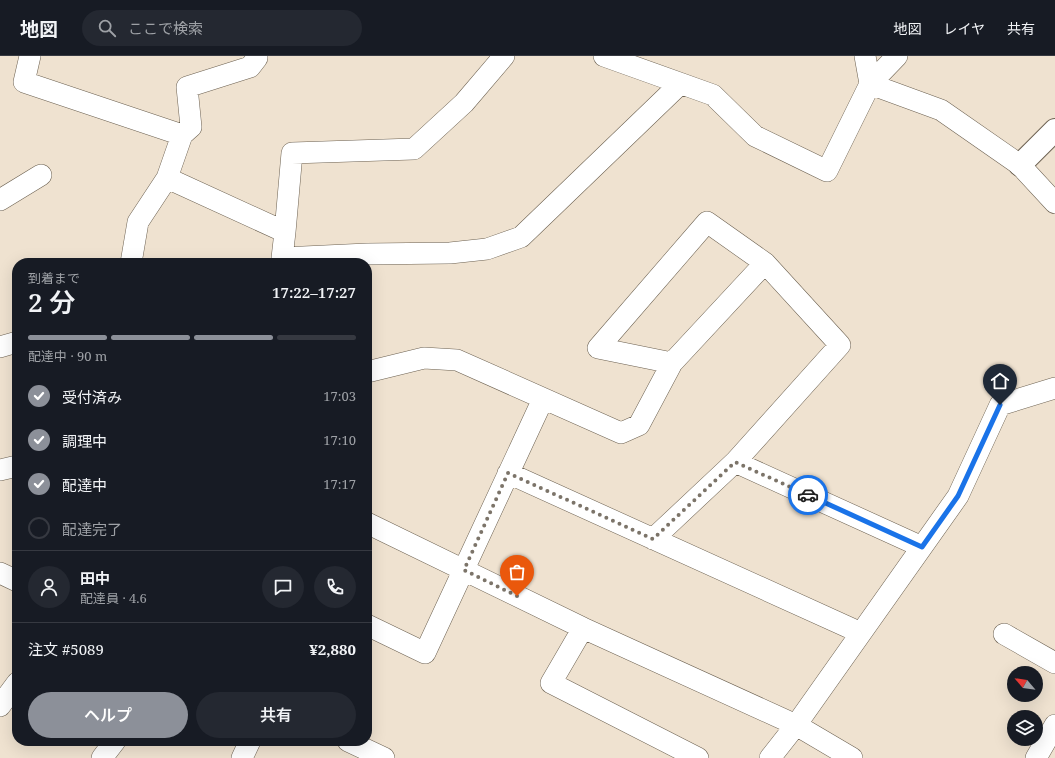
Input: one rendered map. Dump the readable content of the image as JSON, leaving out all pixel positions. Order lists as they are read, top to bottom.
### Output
{
  "north": "top left",
  "page": {
    "header": "地図",
    "search": "ここで検索",
    "nav": ["地図", "レイヤ", "共有"],
    "heading": ["2 分", "到着まで", "17:22–17:27"],
    "panel": [
      "田中",
      "配達員 · 4.6",
      "注文 #5089",
      "¥2,880"
    ],
    "bar": "配達中 · 90 m",
    "list": [
      ["受付済み", "17:03"],
      ["調理中", "17:10"],
      ["配達中", "17:17"],
      "配達完了"
    ],
    "buttons": ["ヘルプ", "共有"]
  }
}
